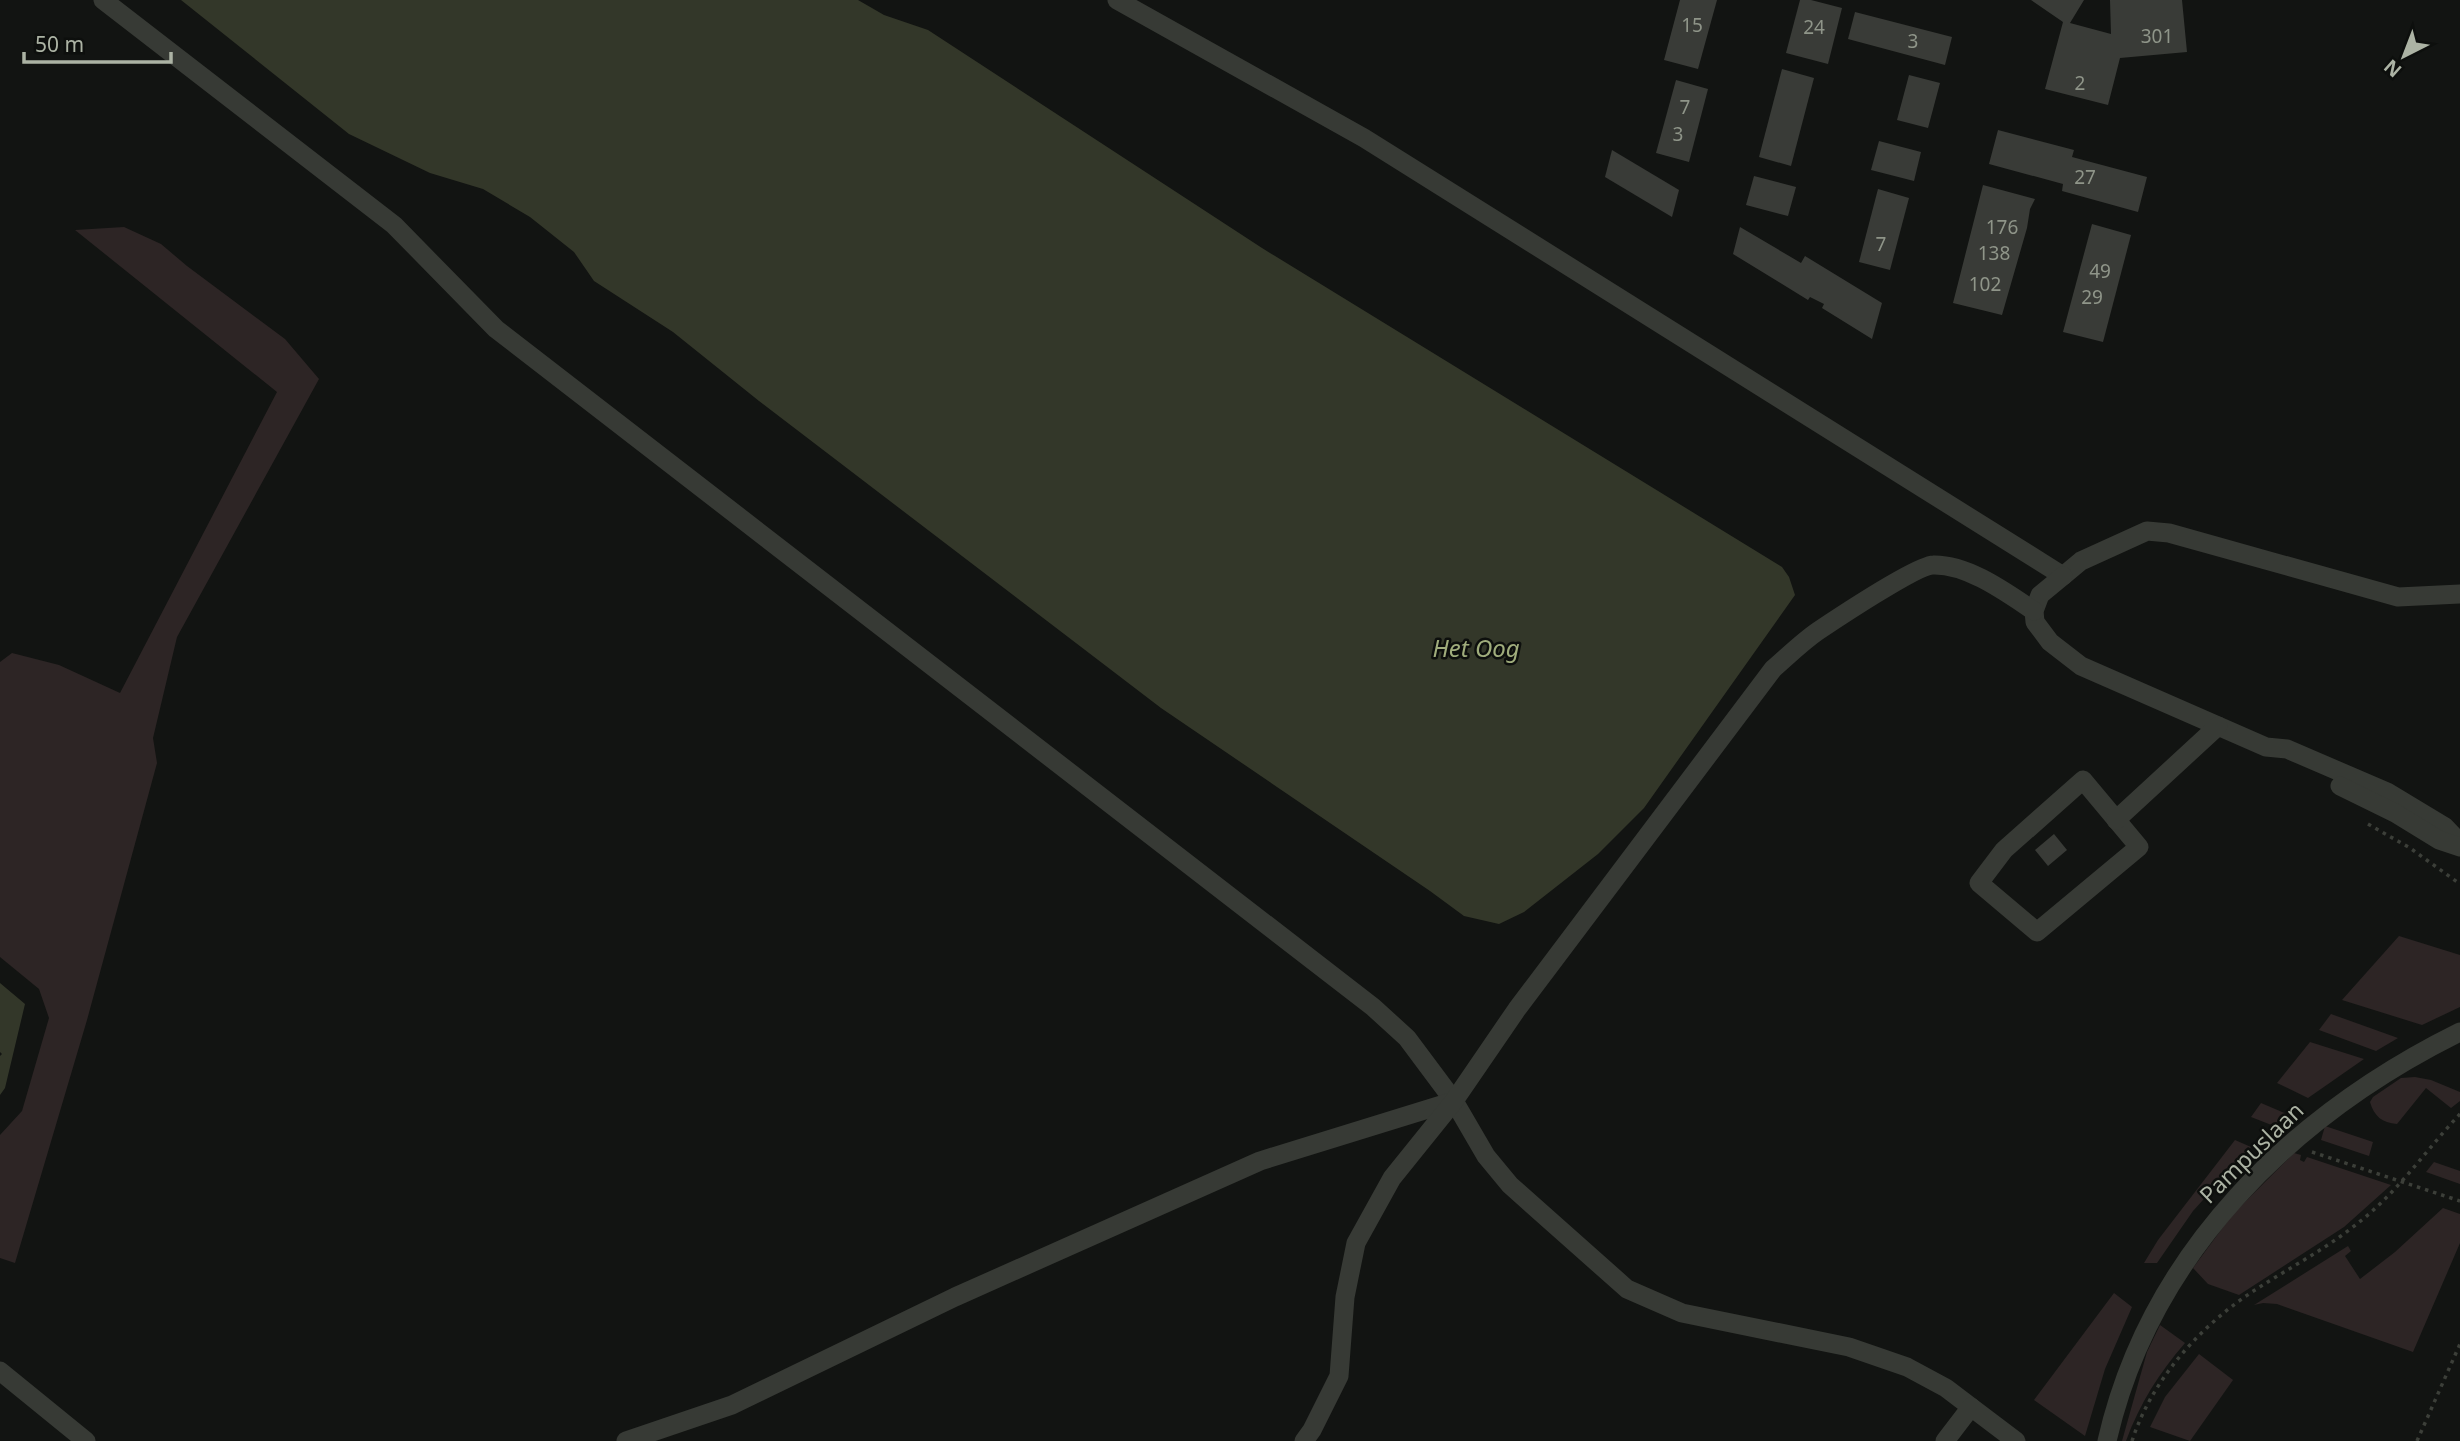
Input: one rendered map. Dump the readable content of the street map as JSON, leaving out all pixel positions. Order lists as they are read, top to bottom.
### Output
{
  "streets": {
    "street": ["Pampuslaan"]
  },
  "water": ["Het Oog"],
  "house_numbers": [
    "15",
    "24",
    "301",
    "3",
    "2",
    "7",
    "3",
    "27",
    "176",
    "7",
    "138",
    "49",
    "102",
    "29"
  ],
  "scale_bar": "50 m",
  "north": "bottom left"
}
